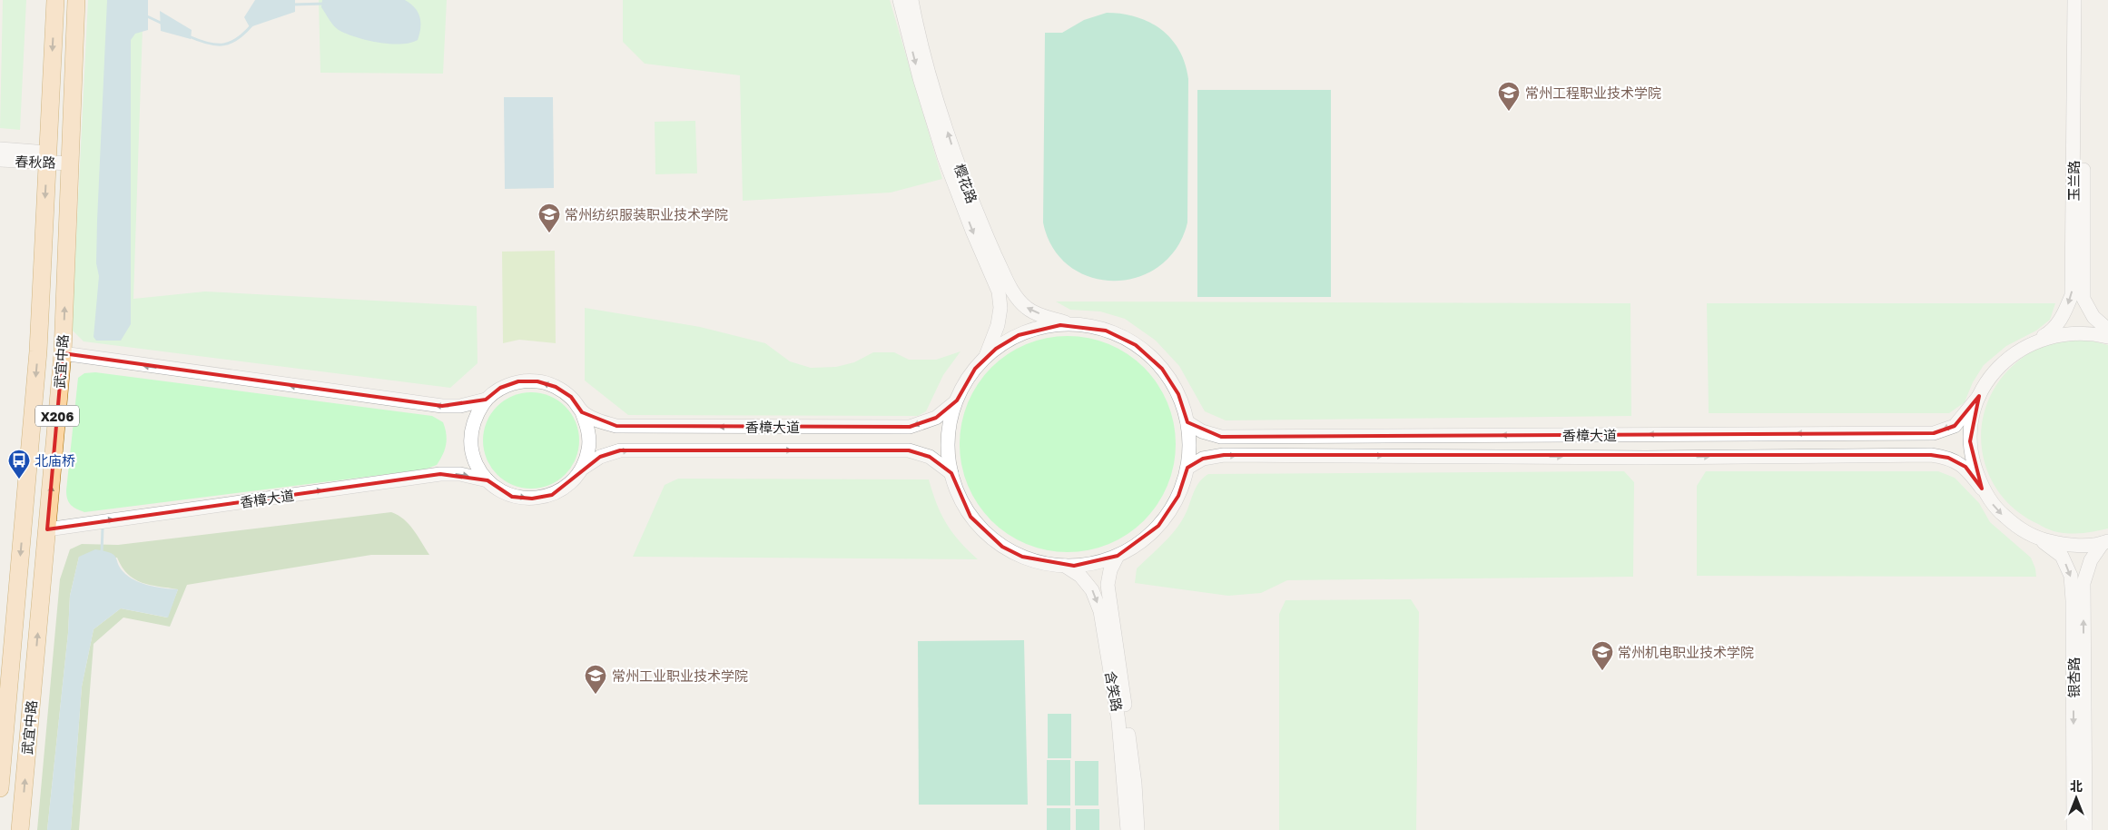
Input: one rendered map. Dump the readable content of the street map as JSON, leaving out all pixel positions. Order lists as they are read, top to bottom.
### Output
{
  "streets": {
    "main road": ["武宜中路", "X206"],
    "street": [
      "春秋路",
      "玉兰路",
      "樱花路",
      "香樟大道",
      "银杏路",
      "含笑路"
    ]
  },
  "crossings": [
    ["春秋路", "武宜中路"],
    ["武宜中路", "香樟大道"]
  ],
  "places": {
    "school or university": [
      "常州工程职业技术学院",
      "常州纺织服装职业技术学院",
      "常州机电职业技术学院",
      "常州工业职业技术学院"
    ],
    "bus stop": ["北庙桥"]
  },
  "north": "top"
}
